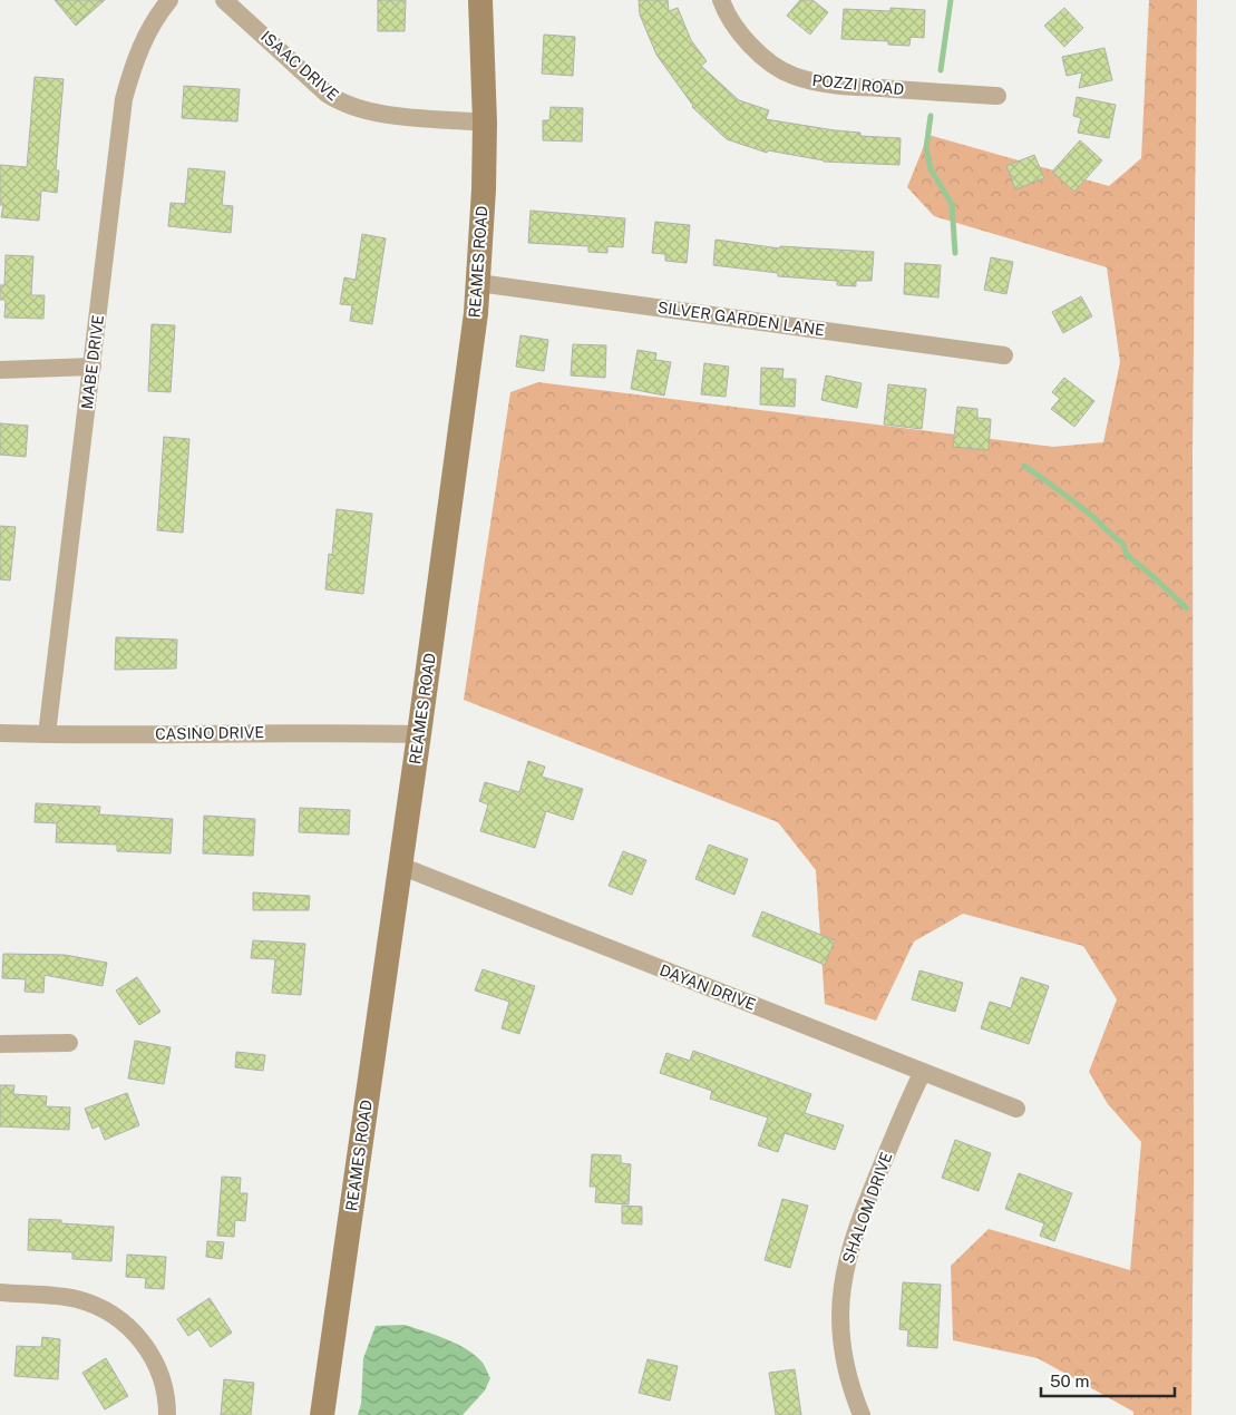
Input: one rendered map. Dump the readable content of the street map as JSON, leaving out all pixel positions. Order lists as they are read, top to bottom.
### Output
{
  "streets": {
    "main road": ["REAMES ROAD"],
    "street": [
      "ISAAC DRIVE",
      "POZZI ROAD",
      "SILVER GARDEN LANE",
      "MABE DRIVE",
      "CASINO DRIVE",
      "DAYAN DRIVE",
      "SHALOM DRIVE"
    ]
  },
  "crossings": [
    ["ISAAC DRIVE", "REAMES ROAD"],
    ["REAMES ROAD", "SILVER GARDEN LANE"],
    ["REAMES ROAD", "CASINO DRIVE"],
    ["REAMES ROAD", "DAYAN DRIVE"],
    ["MABE DRIVE", "CASINO DRIVE"],
    ["DAYAN DRIVE", "SHALOM DRIVE"]
  ],
  "scale_bar": "50 m"
}
